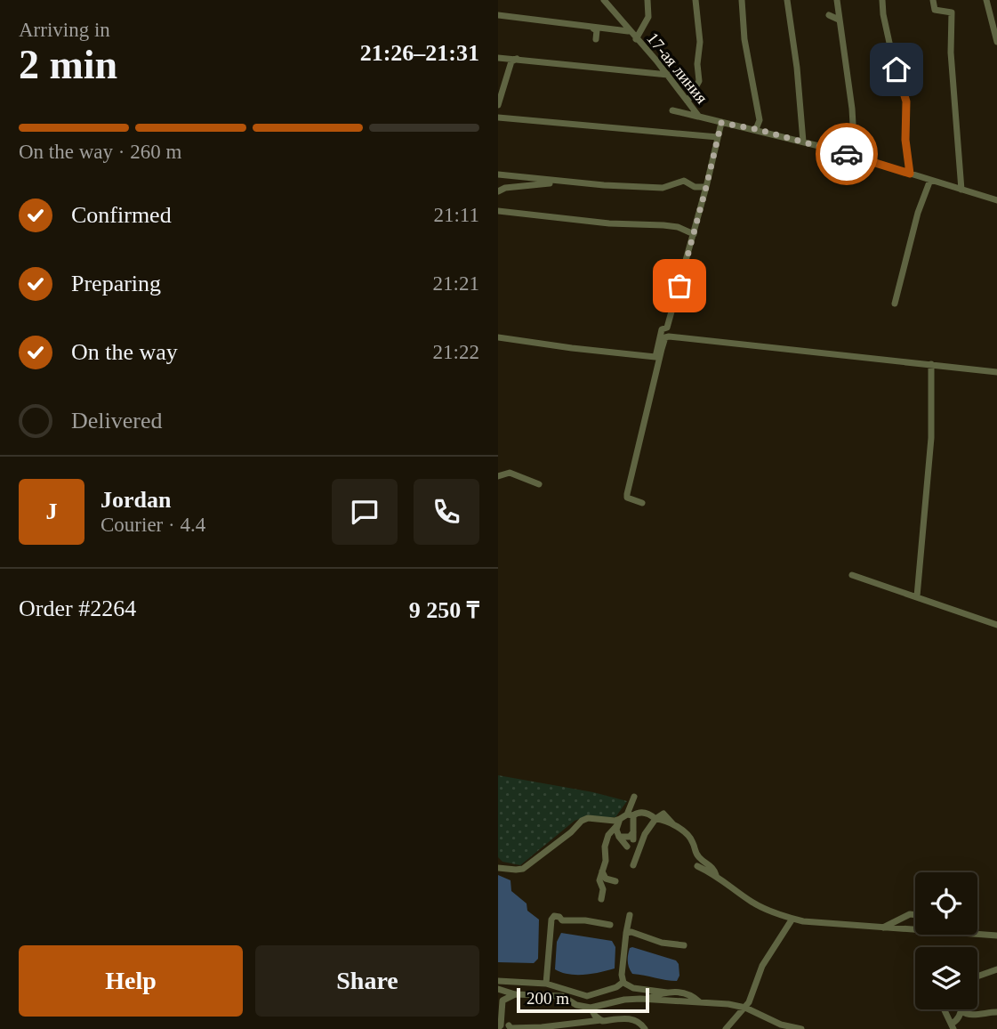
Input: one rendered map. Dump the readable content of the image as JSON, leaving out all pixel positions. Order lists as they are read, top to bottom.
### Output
{
  "streets": {
    "street": ["17-ая линия"]
  },
  "scale_bar": "200 m",
  "page": {
    "heading": ["2 min", "Arriving in", "21:26–21:31"],
    "panel": [
      "Jordan",
      "Courier · 4.4",
      "Order #2264",
      "9 250 ₸"
    ],
    "bar": "On the way · 260 m",
    "list": [
      ["Confirmed", "21:11"],
      ["Preparing", "21:21"],
      ["On the way", "21:22"],
      "Delivered"
    ],
    "round": "J",
    "buttons": ["Help", "Share"],
    "scale": "200 m"
  }
}
